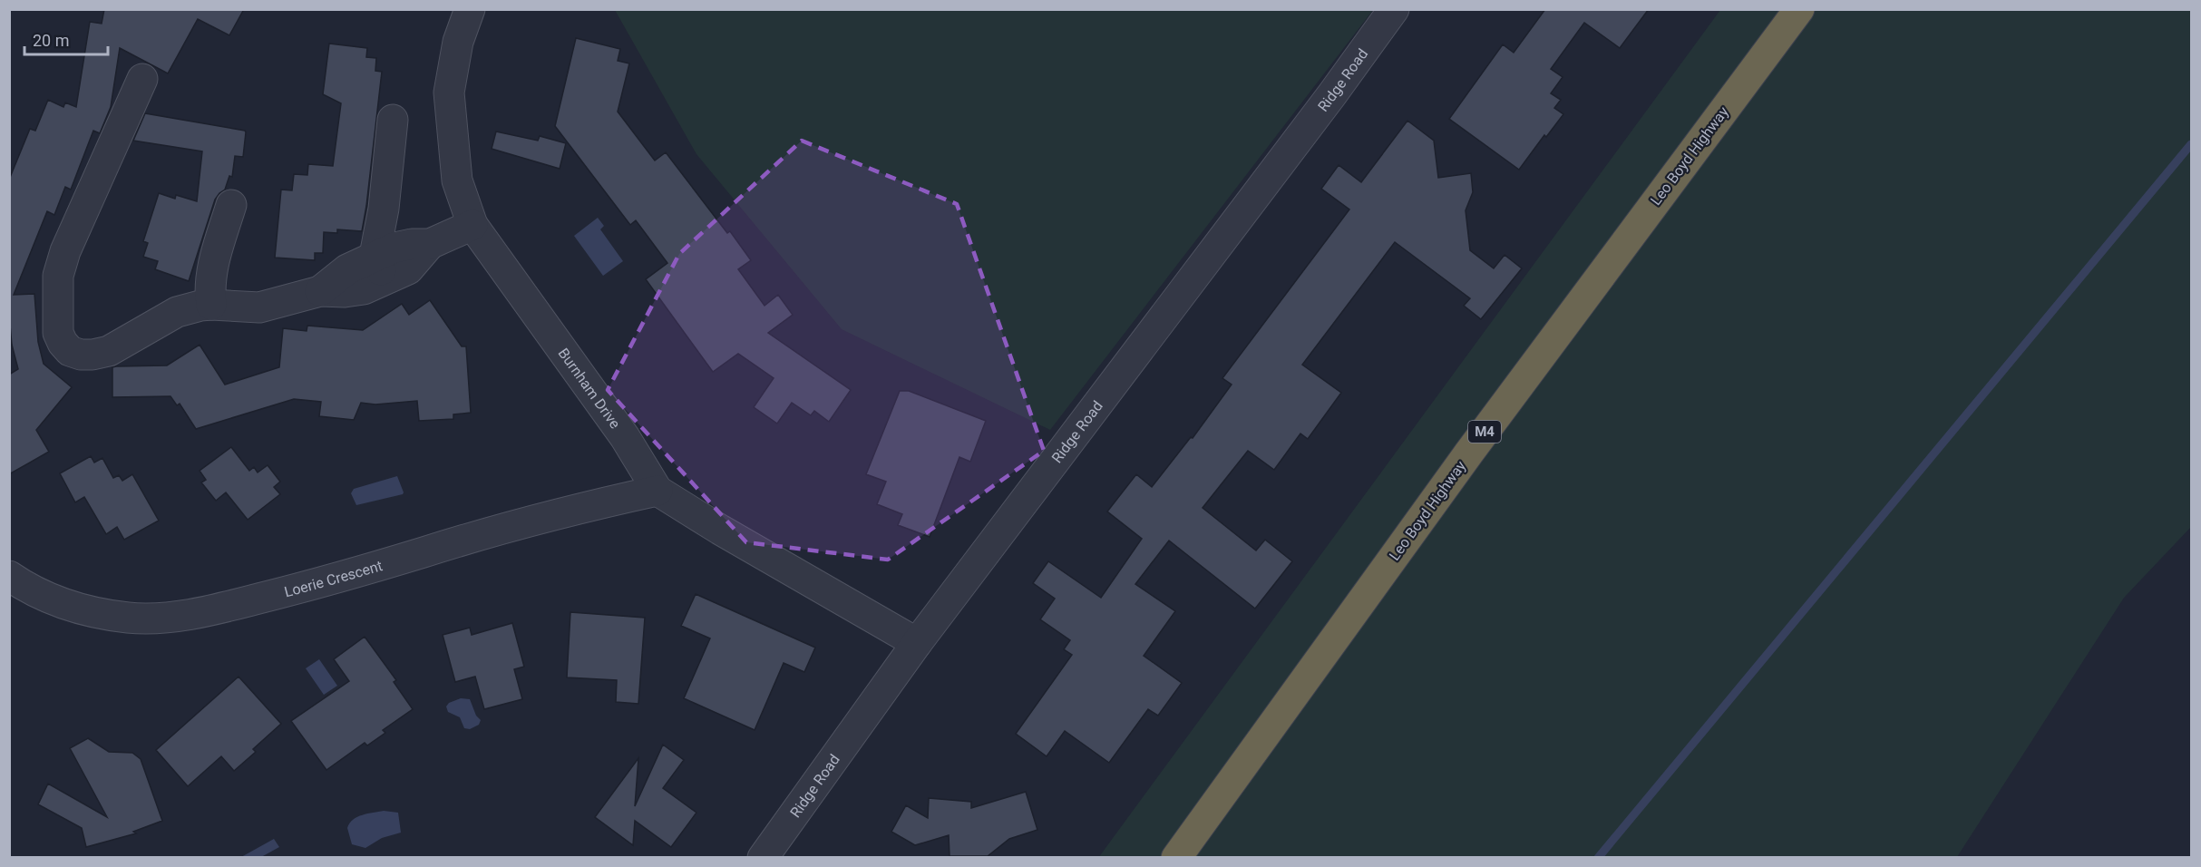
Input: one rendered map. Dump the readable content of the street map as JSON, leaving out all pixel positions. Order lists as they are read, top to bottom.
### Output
{
  "streets": {
    "highway": ["Leo Boyd Highway", "M4"],
    "street": ["Ridge Road", "Burnham Drive", "Loerie Crescent"]
  },
  "crossings": [
    ["Ridge Road", "Burnham Drive"],
    ["Burnham Drive", "Loerie Crescent"]
  ],
  "scale_bar": "20 m"
}
